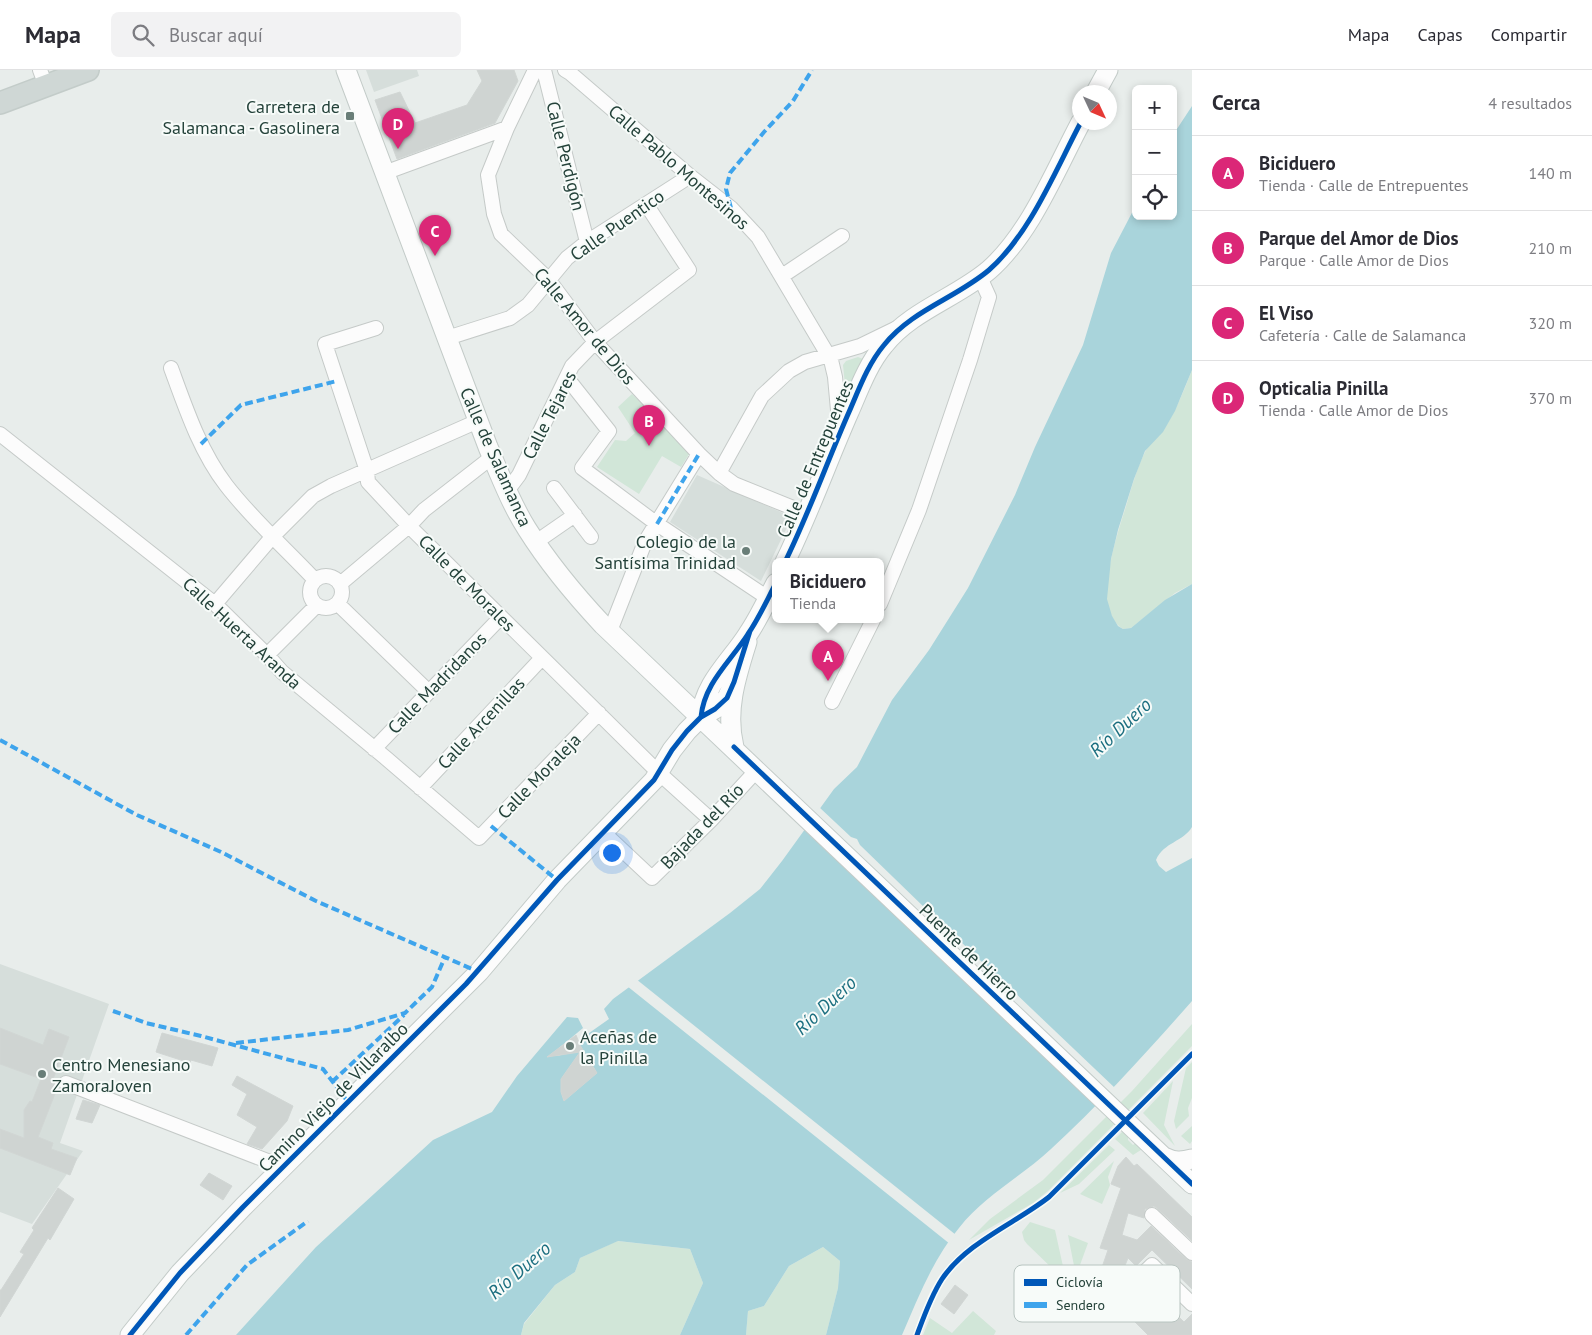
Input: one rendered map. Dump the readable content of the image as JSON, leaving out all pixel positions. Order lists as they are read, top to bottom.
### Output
{
  "streets": {
    "street": [
      "Calle Perdigón",
      "Calle Pablo Montesinos",
      "Calle Puentico",
      "Calle Amor de Dios",
      "Calle Tejares",
      "Calle de Salamanca",
      "Calle de Entrepuentes",
      "Calle de Morales",
      "Calle Huerta Aranda",
      "Calle Madridanos",
      "Calle Arcenillas",
      "Calle Moraleja",
      "Bajada del Río",
      "Puente de Hierro",
      "Camino Viejo de Villaralbo"
    ]
  },
  "crossings": [
    ["Calle Perdigón", "Calle Puentico"],
    ["Calle Pablo Montesinos", "Calle Puentico"],
    ["Calle Pablo Montesinos", "Calle de Entrepuentes"],
    ["Calle Puentico", "Calle Amor de Dios"],
    ["Calle Puentico", "Calle Tejares"],
    ["Calle Puentico", "Calle de Salamanca"],
    ["Calle Amor de Dios", "Calle Tejares"],
    ["Calle Amor de Dios", "Calle de Entrepuentes"],
    ["Calle Tejares", "Calle de Salamanca"],
    ["Calle de Salamanca", "Bajada del Río"],
    ["Calle de Salamanca", "Puente de Hierro"],
    ["Calle de Salamanca", "Camino Viejo de Villaralbo"],
    ["Calle de Morales", "Calle Madridanos"],
    ["Calle de Morales", "Calle Arcenillas"],
    ["Calle de Morales", "Calle Moraleja"],
    ["Calle de Morales", "Bajada del Río"],
    ["Calle de Morales", "Camino Viejo de Villaralbo"],
    ["Calle Huerta Aranda", "Calle Madridanos"],
    ["Calle Huerta Aranda", "Calle Arcenillas"],
    ["Calle Huerta Aranda", "Calle Moraleja"],
    ["Bajada del Río", "Camino Viejo de Villaralbo"]
  ],
  "water": ["Río Duero"],
  "places": {
    "transit": ["Carretera de Salamanca - Gasolinera"],
    "other": ["Colegio de la Santísima Trinidad", "Aceñas de la Pinilla", "Centro Menesiano ZamoraJoven"]
  },
  "legend": ["Ciclovía", "Sendero"],
  "north": "bottom right",
  "page": {
    "header": "Mapa",
    "search": "Buscar aquí",
    "nav": ["Mapa", "Capas", "Compartir"],
    "heading": ["Cerca", "4 resultados"],
    "map_buttons": ["+", "−"],
    "pins": [
      "D",
      "C",
      "B",
      "A"
    ],
    "list": [
      {
        "mark": "A",
        "name": "Biciduero",
        "note": "Tienda · Calle de Entrepuentes",
        "value": "140 m"
      },
      {
        "mark": "B",
        "name": "Parque del Amor de Dios",
        "note": "Parque · Calle Amor de Dios",
        "value": "210 m"
      },
      {
        "mark": "C",
        "name": "El Viso",
        "note": "Cafetería · Calle de Salamanca",
        "value": "320 m"
      },
      {
        "mark": "D",
        "name": "Opticalia Pinilla",
        "note": "Tienda · Calle Amor de Dios",
        "value": "370 m"
      }
    ],
    "popup": ["Biciduero", "Tienda"]
  }
}
